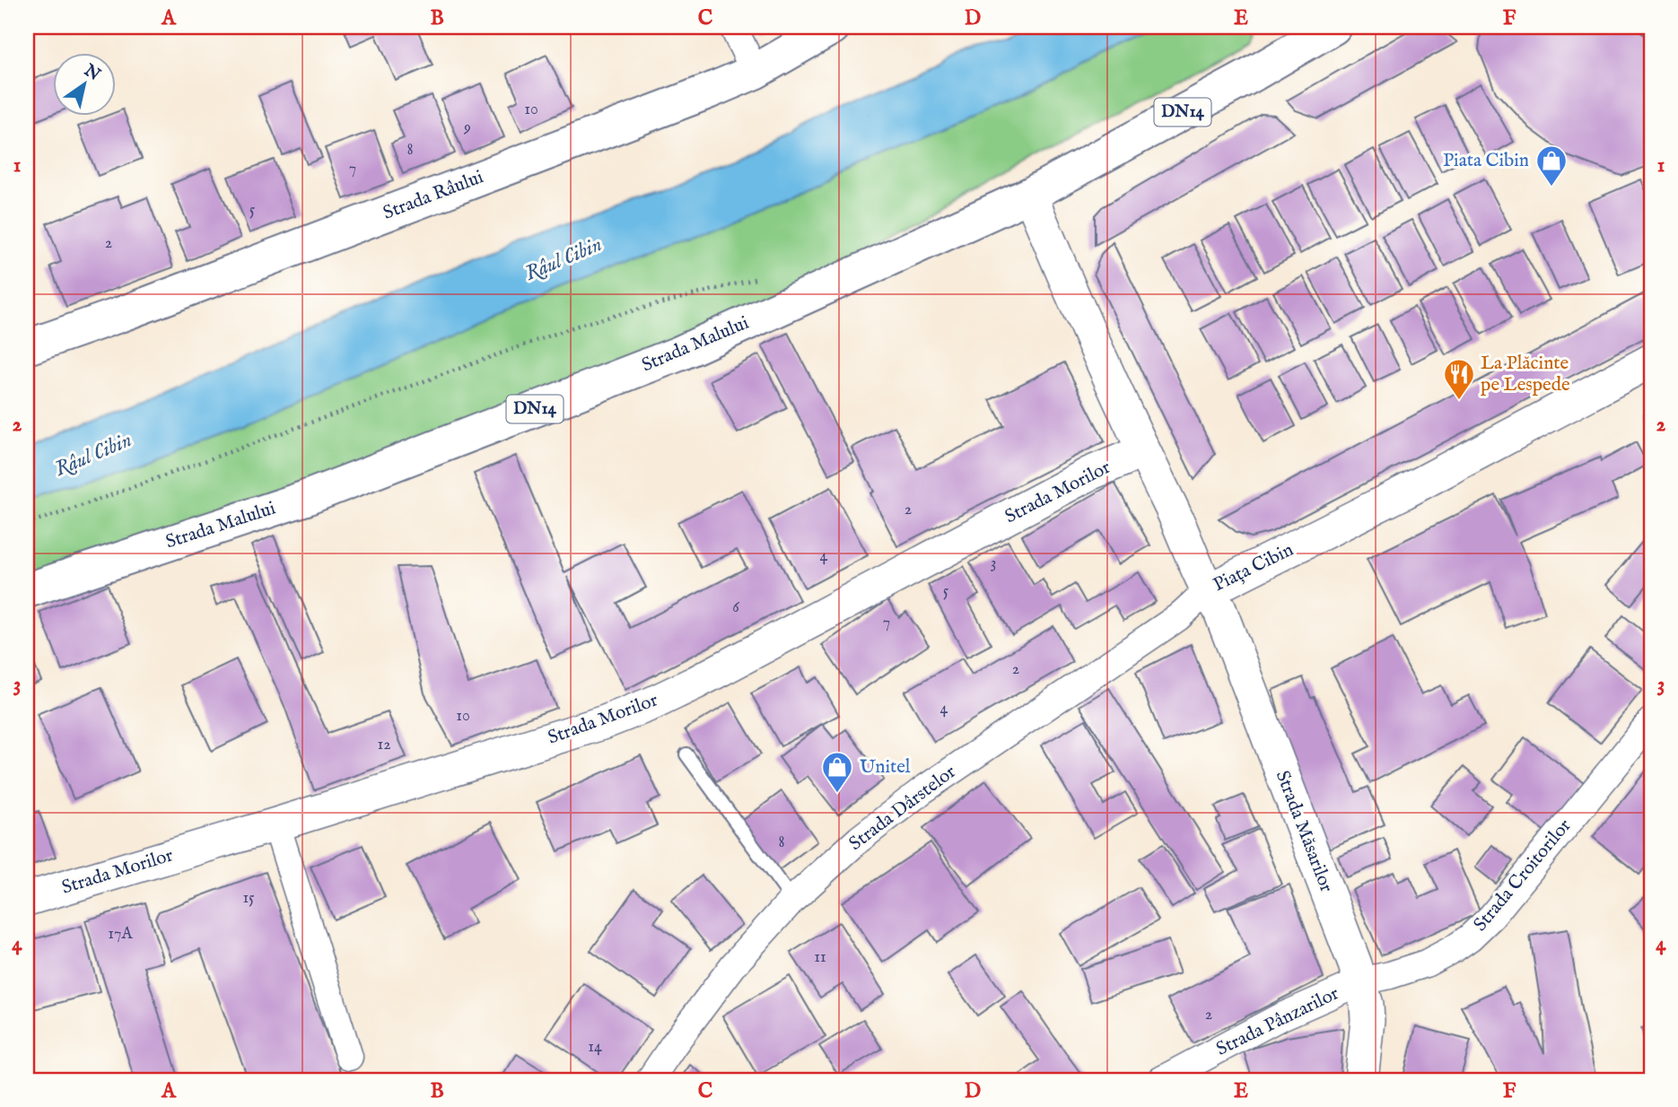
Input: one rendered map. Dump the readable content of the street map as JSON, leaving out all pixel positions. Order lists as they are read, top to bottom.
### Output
{
  "streets": {
    "main road": ["DN14", "Strada Râului", "Strada Malului"],
    "street": [
      "Strada Morilor",
      "Piața Cibin",
      "Strada Dârstelor",
      "Strada Măsarilor",
      "Strada Croitorilor",
      "Strada Pânzarilor"
    ]
  },
  "crossings": [
    ["Strada Malului", "Piața Cibin"],
    ["Strada Morilor", "Piața Cibin"],
    ["Piața Cibin", "Strada Dârstelor"],
    ["Piața Cibin", "Strada Măsarilor"],
    ["Strada Dârstelor", "Strada Măsarilor"],
    ["Strada Măsarilor", "Strada Croitorilor"],
    ["Strada Măsarilor", "Strada Pânzarilor"],
    ["Strada Croitorilor", "Strada Pânzarilor"]
  ],
  "water": ["Râul Cibin"],
  "places": {
    "shop": ["Piata Cibin", "Unitel"],
    "restaurant": ["La Plăcinte pe Lespede"]
  },
  "house_numbers": [
    "10",
    "9",
    "8",
    "7",
    "5",
    "2",
    "2",
    "4",
    "3",
    "5",
    "6",
    "7",
    "2",
    "4",
    "10",
    "12",
    "8",
    "15",
    "17A",
    "11",
    "2",
    "14"
  ],
  "north": "top right",
  "grid": {
    "columns": [
      "A",
      "B",
      "C",
      "D",
      "E",
      "F"
    ],
    "rows": [
      "1",
      "2",
      "3",
      "4"
    ]
  }
}
